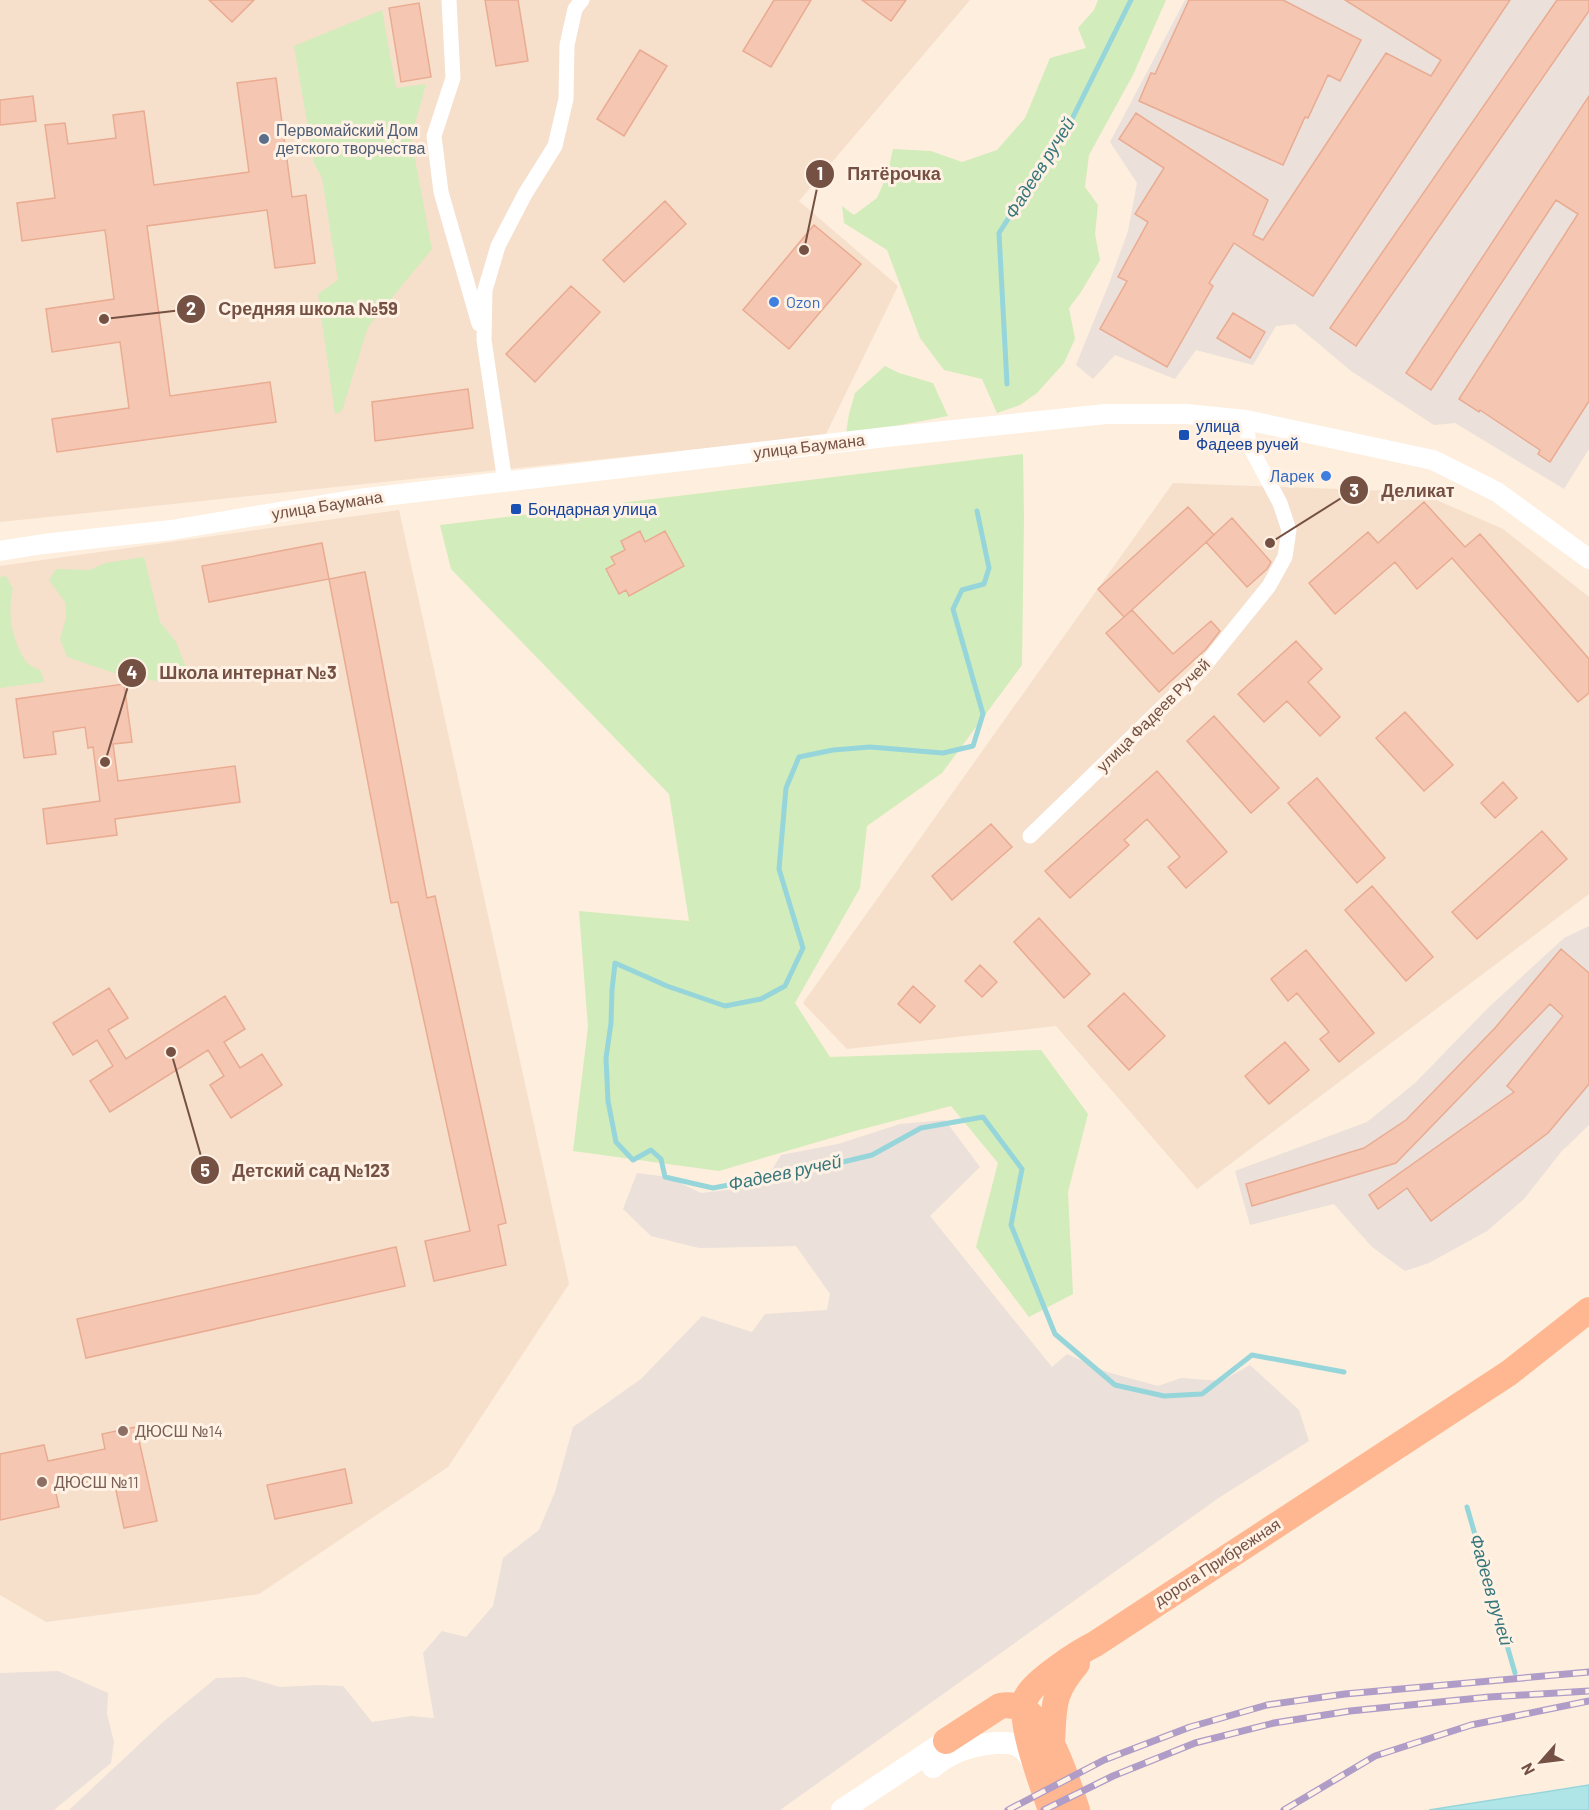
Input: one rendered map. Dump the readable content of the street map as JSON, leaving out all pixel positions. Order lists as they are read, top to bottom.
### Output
{
  "streets": {
    "highway": ["дорога Прибрежная"],
    "street": ["улица Баумана", "улица Фадеев Ручей"]
  },
  "crossings": [
    ["улица Баумана", "улица Фадеев Ручей"]
  ],
  "water": ["Фадеев ручей"],
  "places": {
    "other": [
      "Первомайский Дом детского творчества",
      "Пятёрочка",
      "Ozon",
      "Средняя школа №59",
      "Ларек",
      "Деликат",
      "Школа интернат №3",
      "Детский сад №123",
      "ДЮСШ №14",
      "ДЮСШ №11"
    ],
    "transit": ["улица Фадеев ручей", "Бондарная улица"]
  },
  "north": "bottom left"
}
